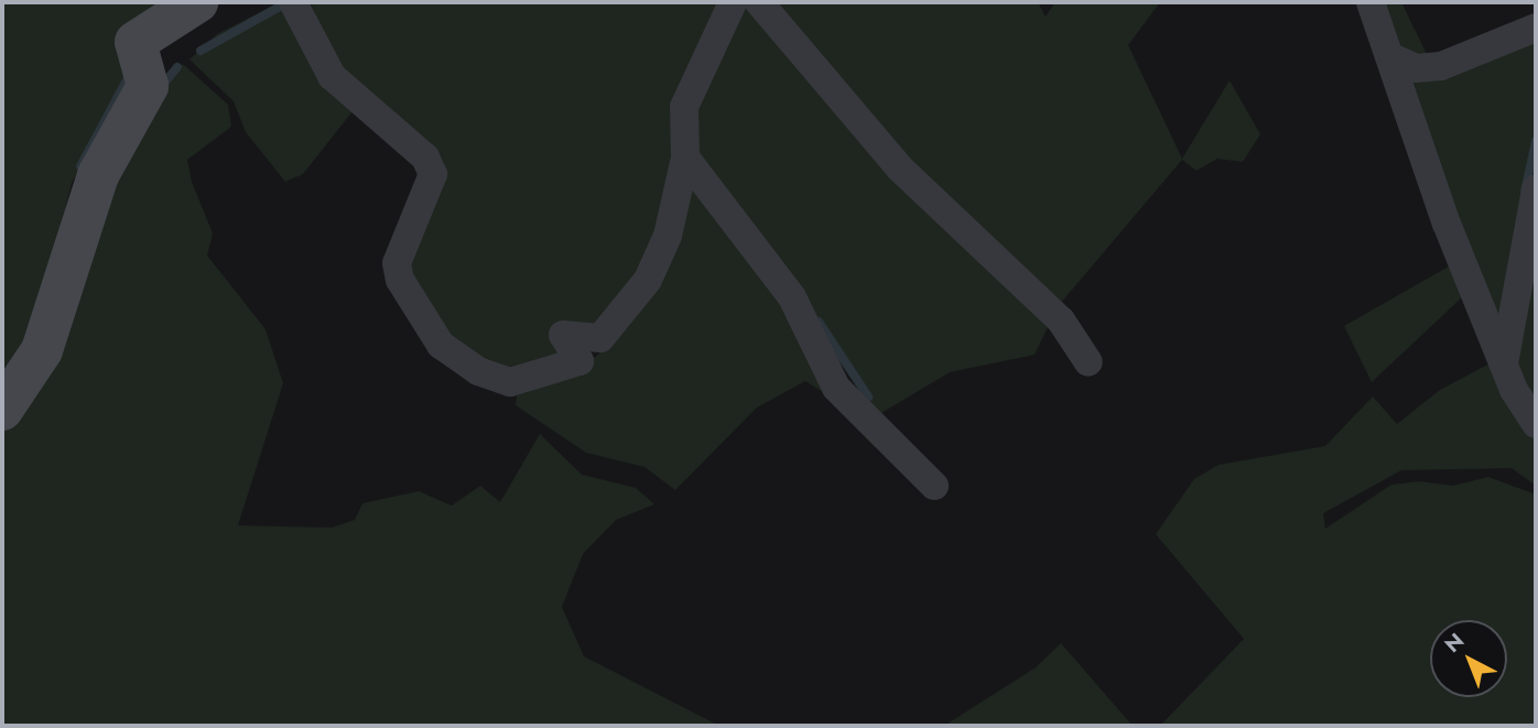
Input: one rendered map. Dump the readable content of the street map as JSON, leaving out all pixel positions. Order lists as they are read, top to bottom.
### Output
{
  "north": "top left"
}
